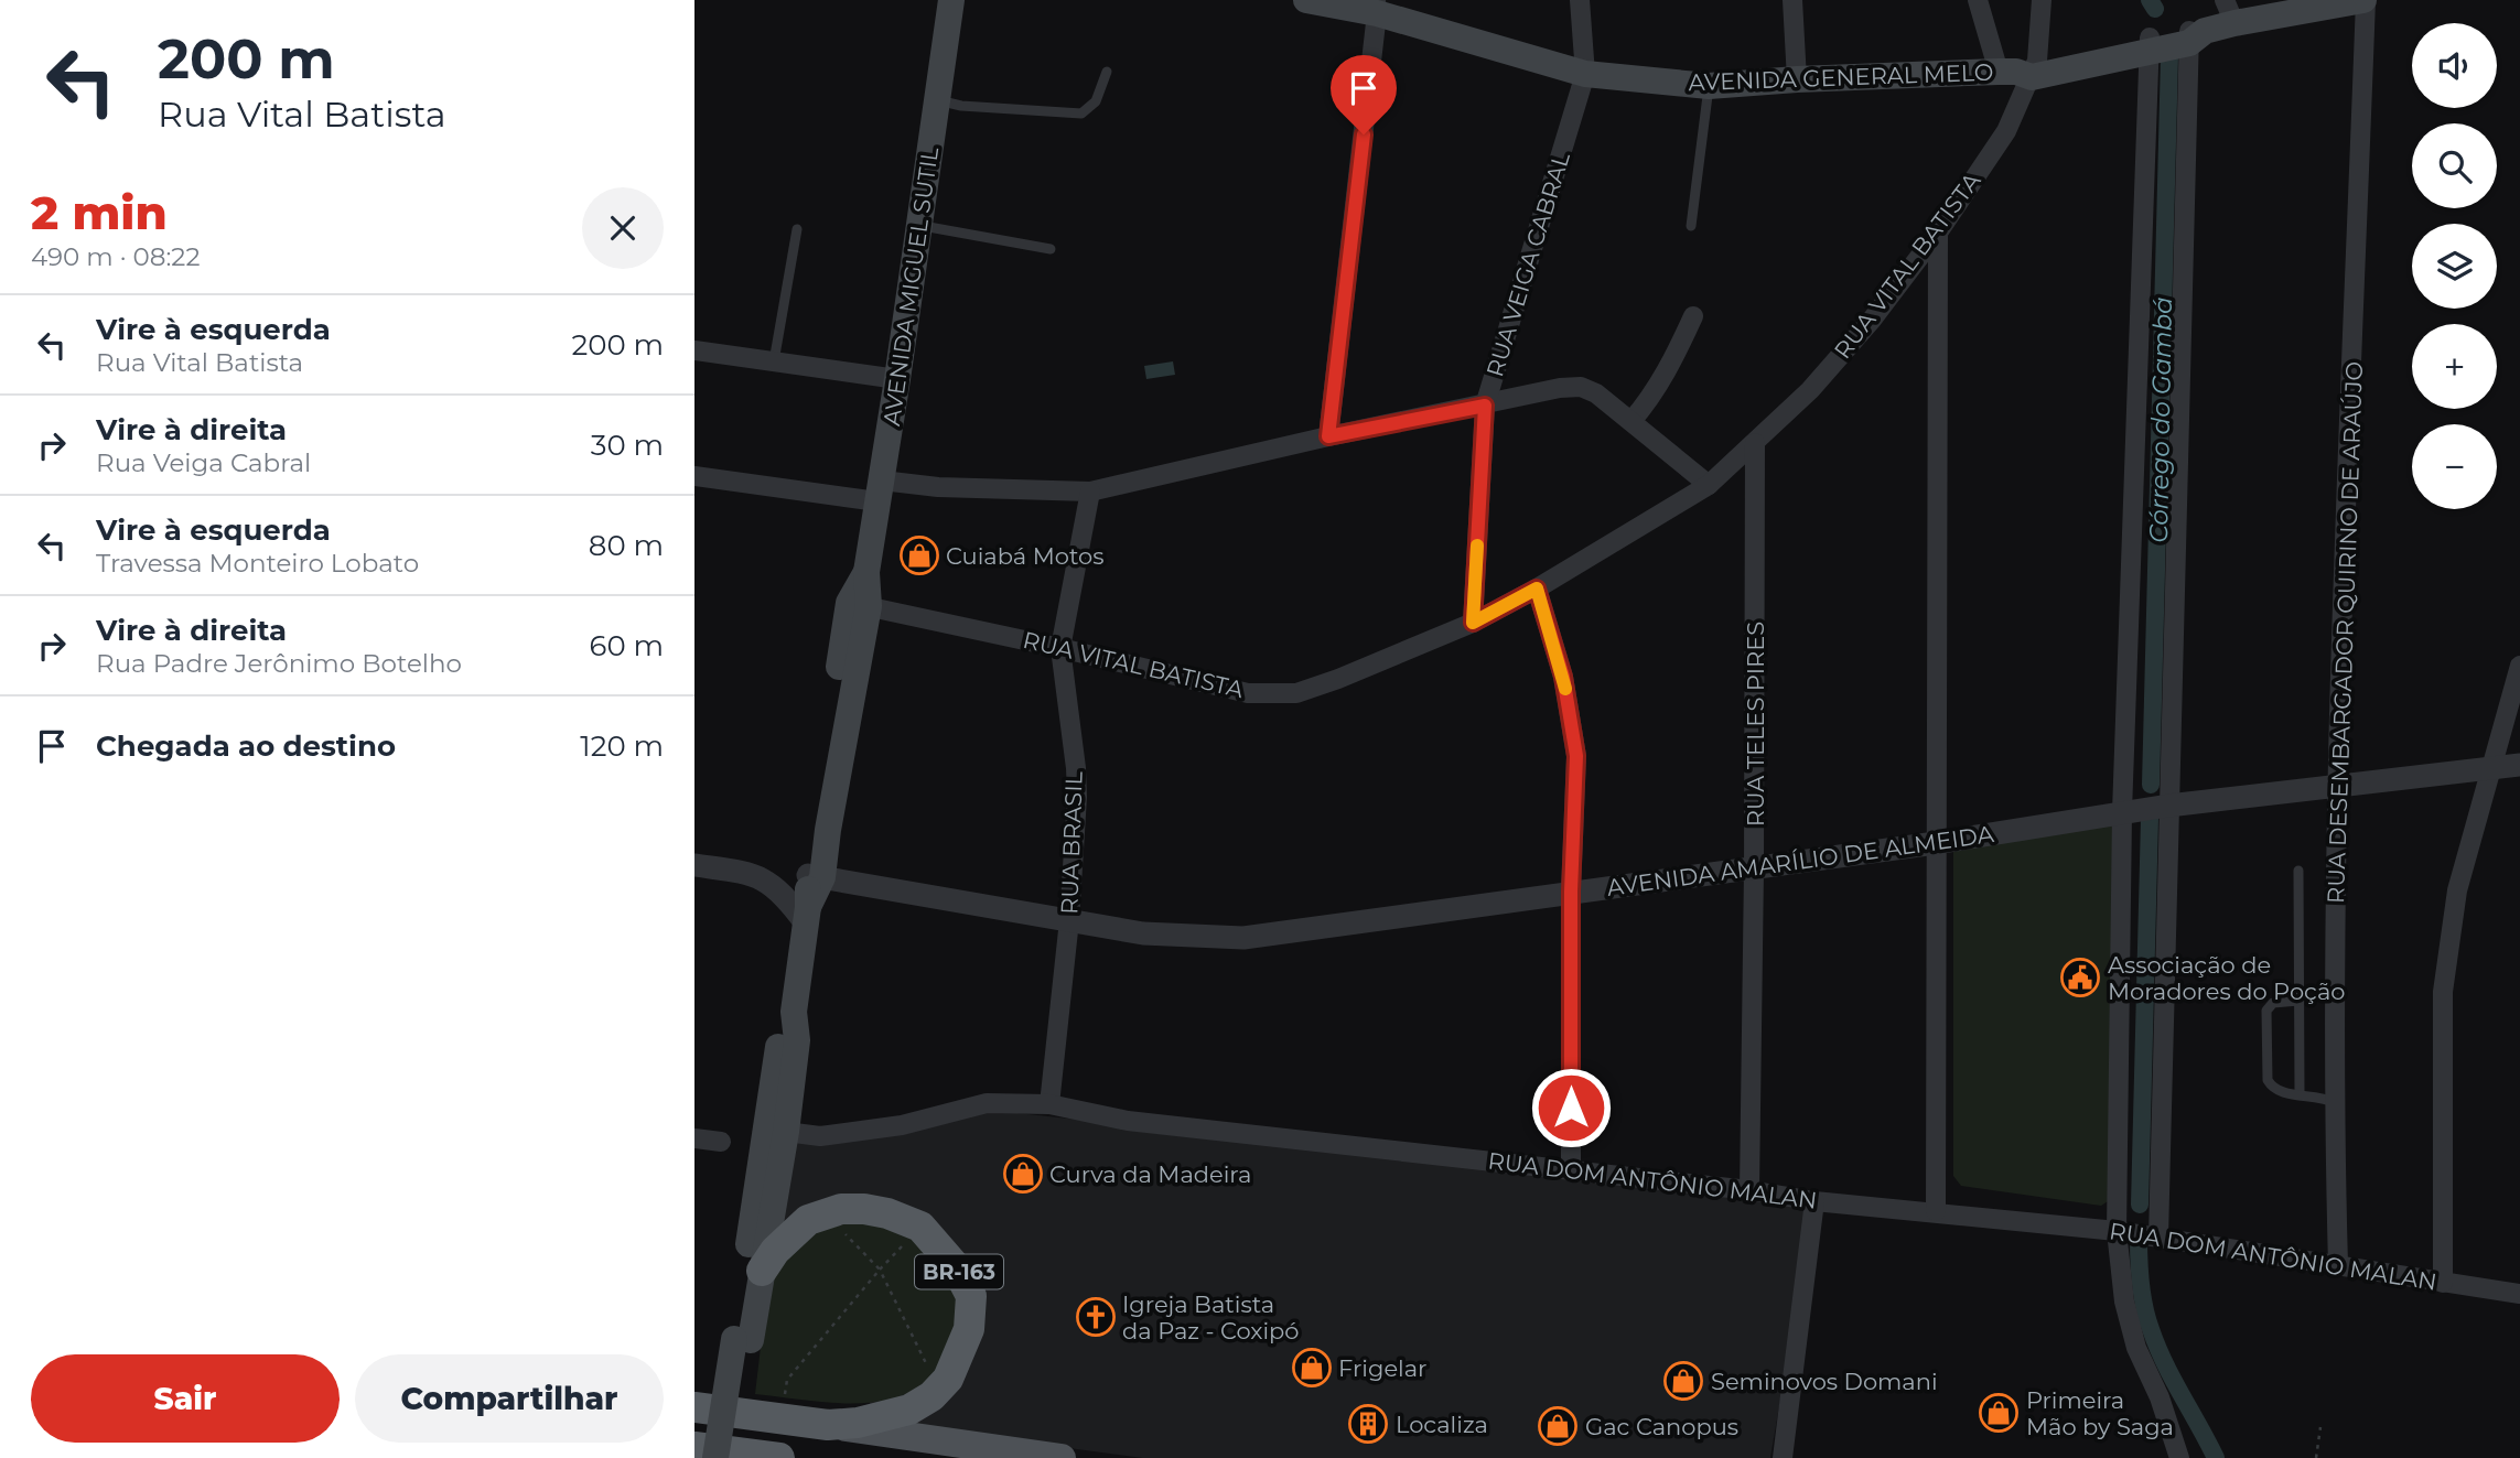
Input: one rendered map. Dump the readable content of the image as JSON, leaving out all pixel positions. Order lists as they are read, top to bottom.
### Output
{
  "streets": {
    "highway": ["BR-163"],
    "main road": ["AVENIDA GENERAL MELO", "AVENIDA MIGUEL SUTIL"],
    "street": [
      "RUA VEIGA CABRAL",
      "RUA VITAL BATISTA",
      "RUA DESEMBARGADOR QUIRINO DE ARAÚJO",
      "RUA TELES PIRES",
      "RUA BRASIL",
      "AVENIDA AMARÍLIO DE ALMEIDA",
      "RUA DOM ANTÔNIO MALAN"
    ]
  },
  "crossings": [
    ["AVENIDA GENERAL MELO", "RUA VEIGA CABRAL"],
    ["AVENIDA GENERAL MELO", "RUA VITAL BATISTA"],
    ["AVENIDA GENERAL MELO", "RUA DESEMBARGADOR QUIRINO DE ARAÚJO"],
    ["RUA VEIGA CABRAL", "RUA VITAL BATISTA"],
    ["RUA VITAL BATISTA", "AVENIDA MIGUEL SUTIL"],
    ["RUA VITAL BATISTA", "RUA TELES PIRES"],
    ["RUA VITAL BATISTA", "RUA BRASIL"],
    ["AVENIDA MIGUEL SUTIL", "AVENIDA AMARÍLIO DE ALMEIDA"],
    ["AVENIDA MIGUEL SUTIL", "RUA DOM ANTÔNIO MALAN"],
    ["AVENIDA MIGUEL SUTIL", "BR-163"],
    ["RUA DESEMBARGADOR QUIRINO DE ARAÚJO", "AVENIDA AMARÍLIO DE ALMEIDA"],
    ["RUA DESEMBARGADOR QUIRINO DE ARAÚJO", "RUA DOM ANTÔNIO MALAN"],
    ["RUA TELES PIRES", "AVENIDA AMARÍLIO DE ALMEIDA"],
    ["RUA TELES PIRES", "RUA DOM ANTÔNIO MALAN"],
    ["RUA BRASIL", "AVENIDA AMARÍLIO DE ALMEIDA"],
    ["RUA BRASIL", "RUA DOM ANTÔNIO MALAN"]
  ],
  "water": ["Córrego do Gambá"],
  "places": {
    "shop": [
      "Cuiabá Motos",
      "Curva da Madeira",
      "Frigelar",
      "Seminovos Domani",
      "Primeira Mão by Saga",
      "Gac Canopus"
    ],
    "public building": ["Associação de Moradores do Poção"],
    "church": ["Igreja Batista da Paz - Coxipó"],
    "building": ["Localiza"]
  },
  "page": {
    "turn": ["200 m", "Rua Vital Batista"],
    "map_buttons": ["+", "−"],
    "heading": ["2 min", "490 m · 08:22"],
    "list": [
      {
        "name": "Vire à esquerda",
        "note": "Rua Vital Batista",
        "value": "200 m"
      },
      {
        "name": "Vire à direita",
        "note": "Rua Veiga Cabral",
        "value": "30 m"
      },
      {
        "name": "Vire à esquerda",
        "note": "Travessa Monteiro Lobato",
        "value": "80 m"
      },
      {
        "name": "Vire à direita",
        "note": "Rua Padre Jerônimo Botelho",
        "value": "60 m"
      },
      {
        "name": "Chegada ao destino",
        "value": "120 m"
      }
    ],
    "buttons": ["Sair", "Compartilhar"]
  }
}
